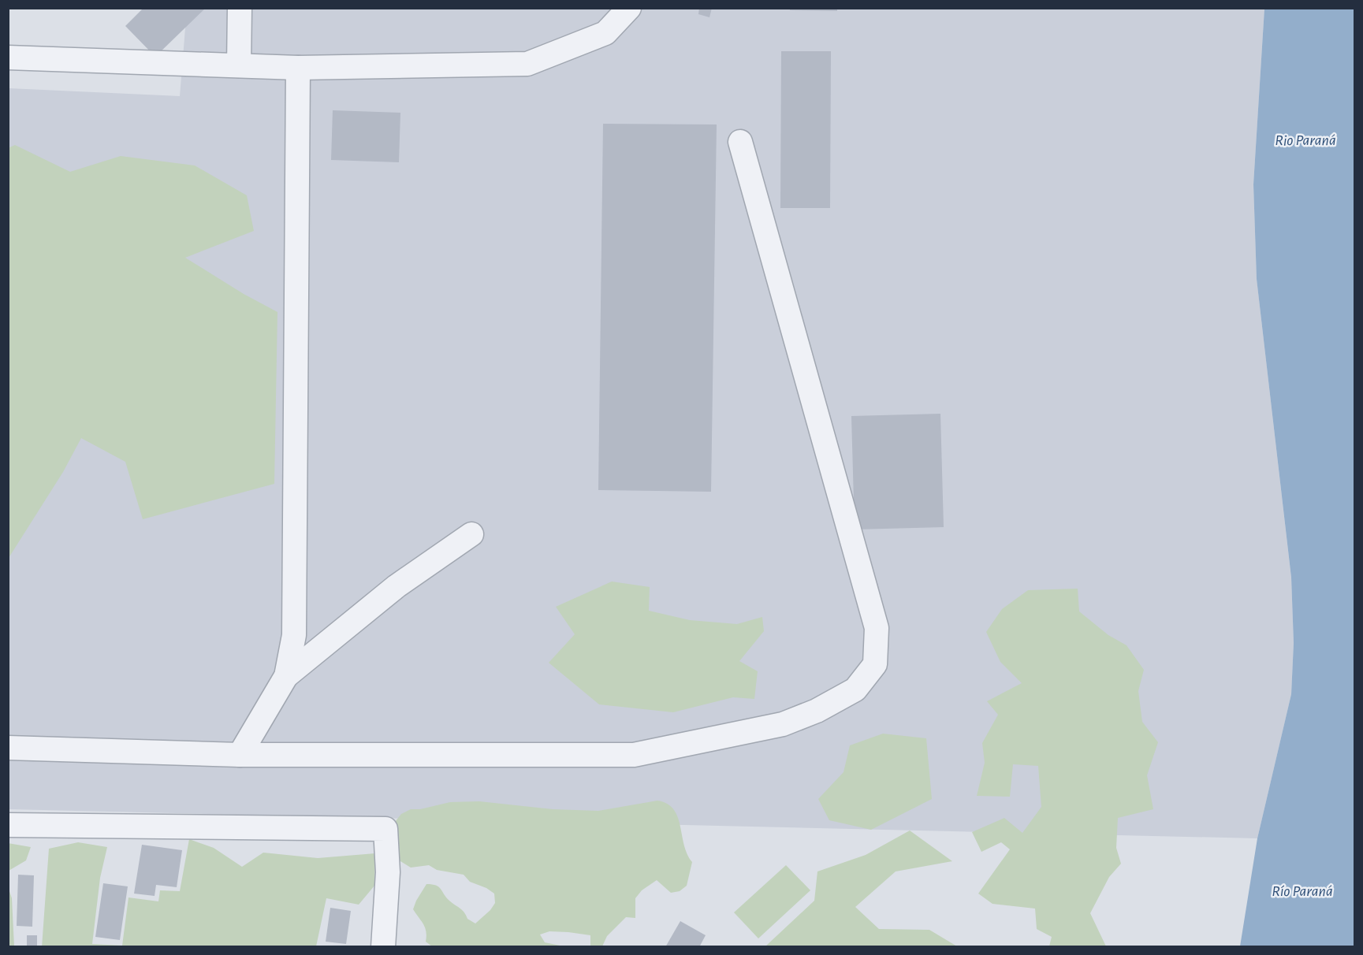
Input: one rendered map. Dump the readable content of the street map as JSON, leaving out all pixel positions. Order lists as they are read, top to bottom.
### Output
{
  "water": ["Rio Paraná", "Río Paraná"]
}
